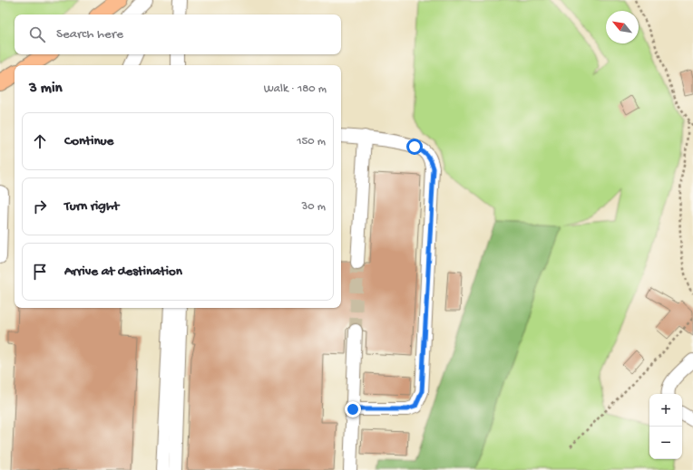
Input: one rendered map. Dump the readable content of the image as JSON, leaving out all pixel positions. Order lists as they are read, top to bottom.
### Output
{
  "north": "top left",
  "page": {
    "search": "Search here",
    "heading": ["3 min", "Walk · 180 m"],
    "list": [
      ["Continue", "150 m"],
      ["Turn right", "30 m"],
      "Arrive at destination"
    ],
    "map_buttons": ["+", "−"]
  }
}
